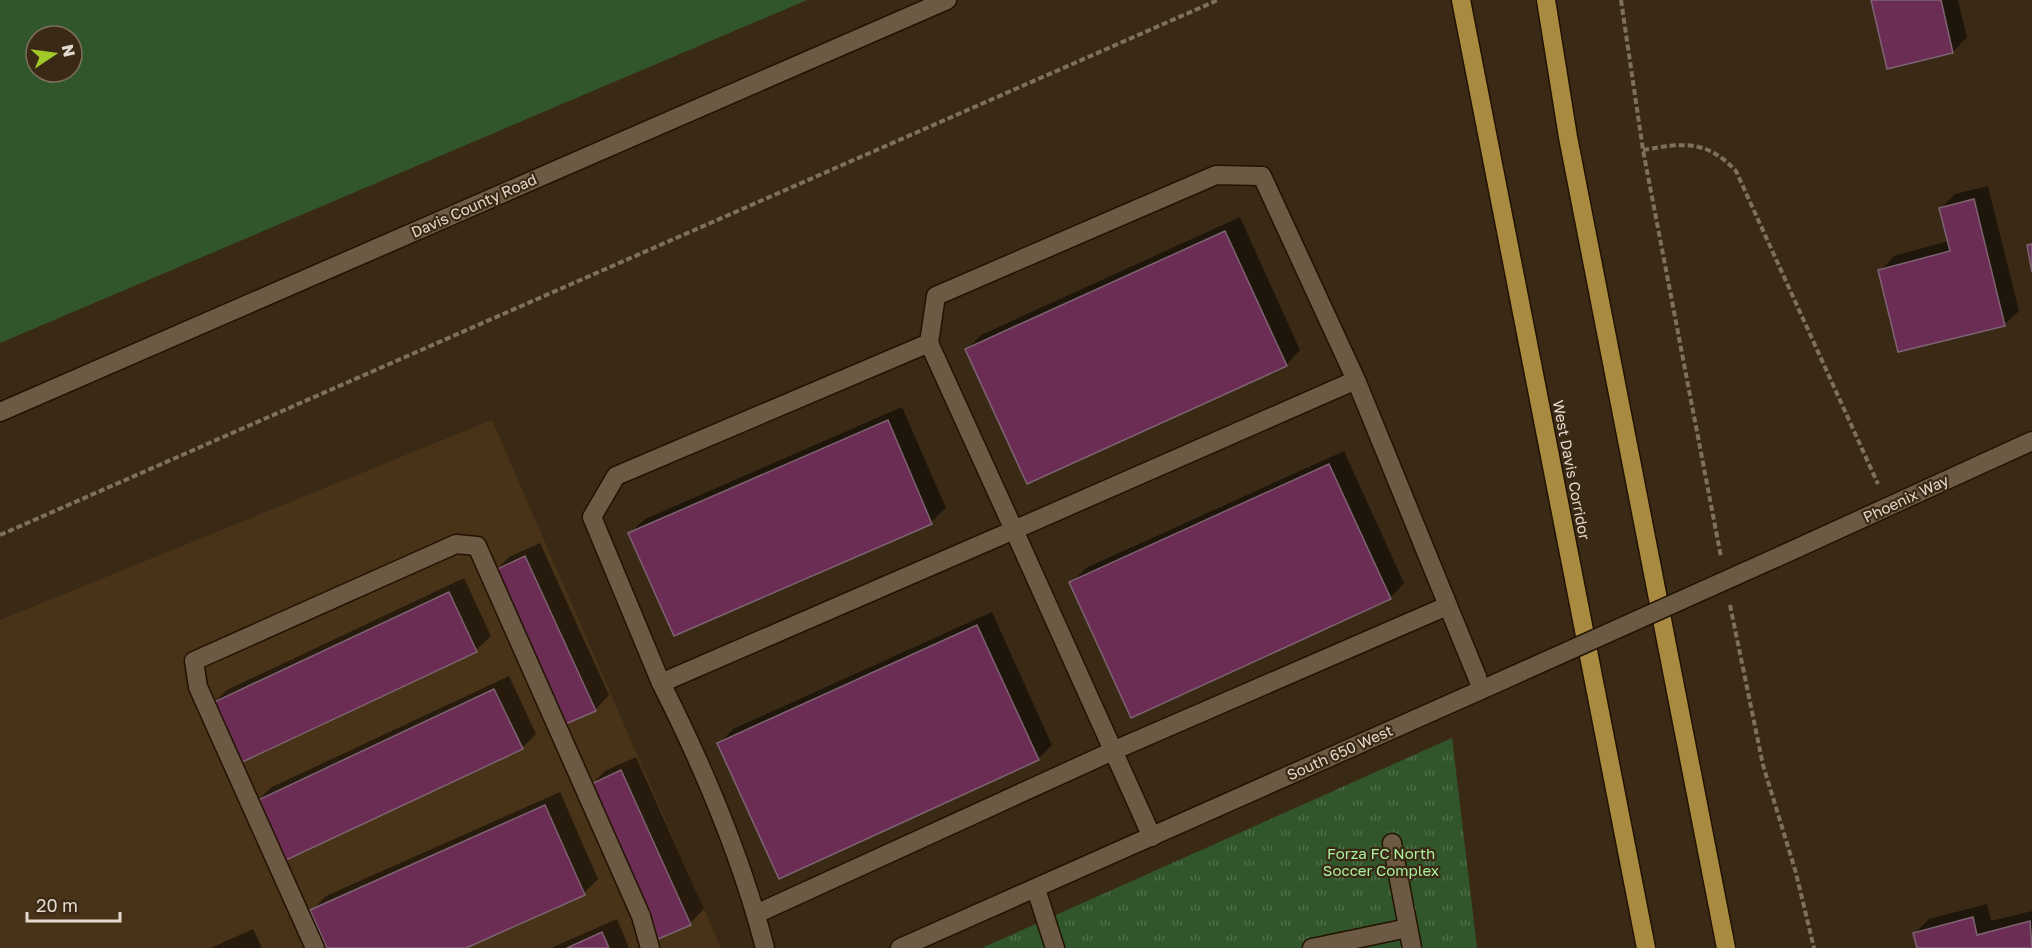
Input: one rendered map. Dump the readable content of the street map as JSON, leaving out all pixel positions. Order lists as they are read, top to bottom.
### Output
{
  "streets": {
    "highway": ["West Davis Corridor"],
    "street": ["Davis County Road", "Phoenix Way", "South 650 West"]
  },
  "crossings": [
    ["Phoenix Way", "South 650 West"]
  ],
  "parks": ["Forza FC North Soccer Complex"],
  "scale_bar": "20 m",
  "north": "right"
}
